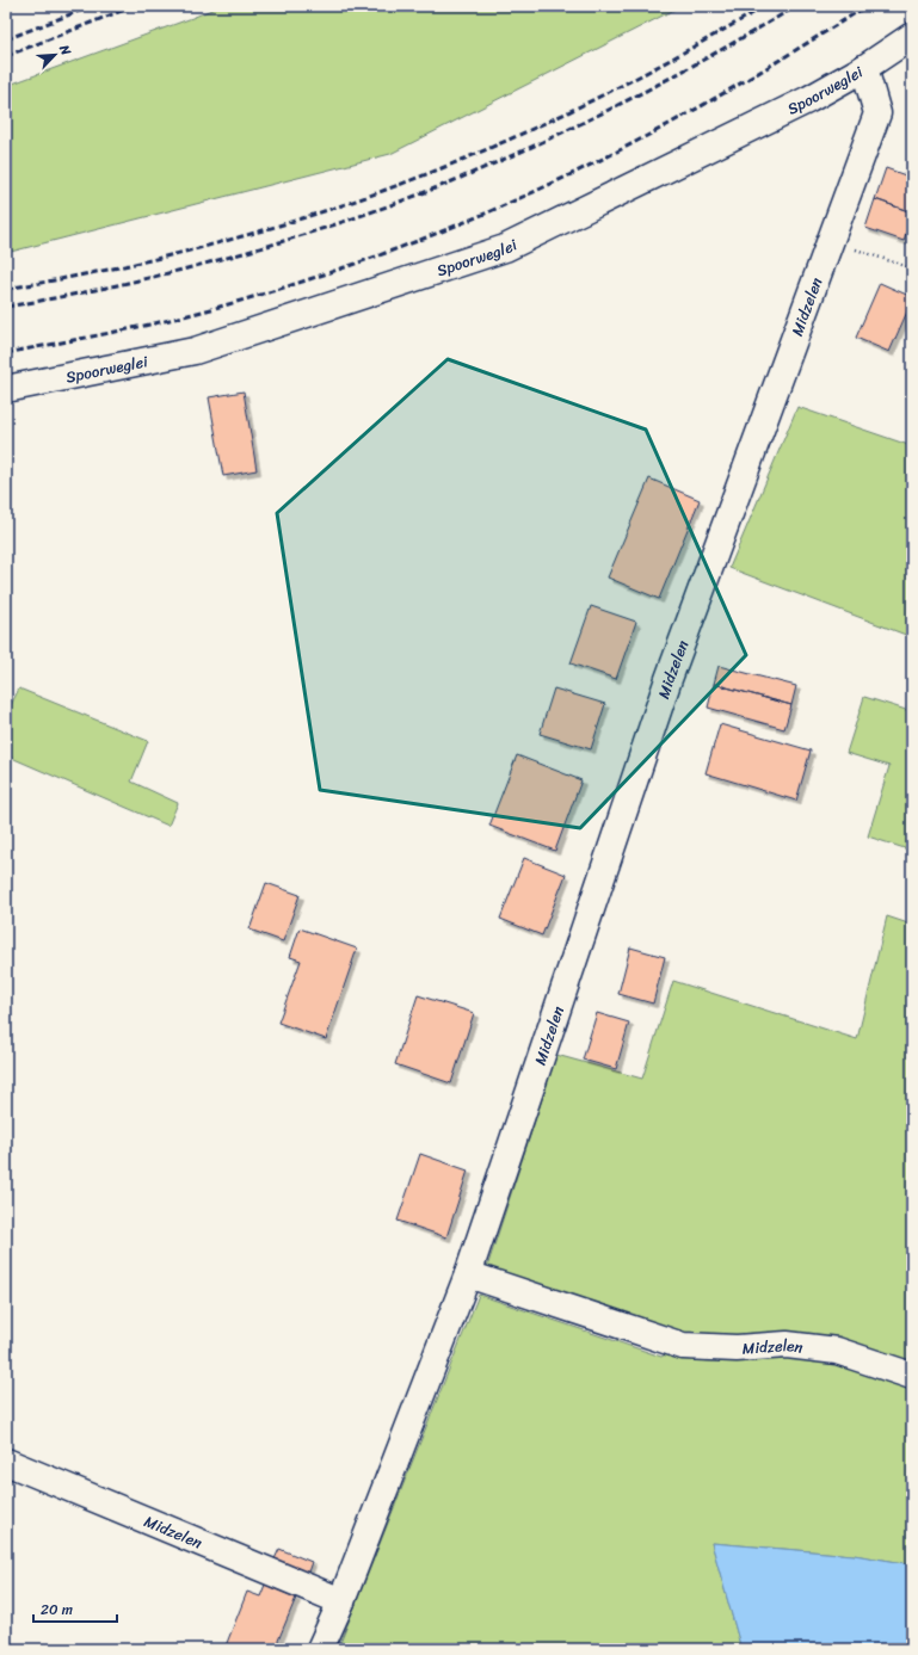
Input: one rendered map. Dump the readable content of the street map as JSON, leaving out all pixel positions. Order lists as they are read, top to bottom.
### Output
{
  "streets": {
    "street": ["Spoorweglei", "Midzelen"]
  },
  "crossings": [
    ["Spoorweglei", "Midzelen"]
  ],
  "scale_bar": "20 m",
  "north": "top right"
}
